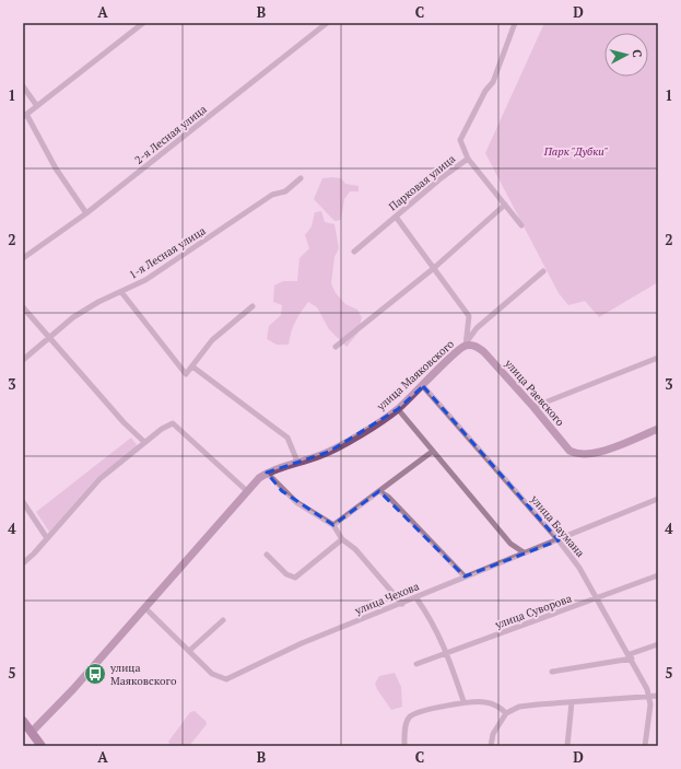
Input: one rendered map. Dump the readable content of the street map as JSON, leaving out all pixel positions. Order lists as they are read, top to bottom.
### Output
{
  "streets": {
    "street": [
      "2-я Лесная улица",
      "Парковая улица",
      "1-я Лесная улица",
      "улица Маяковского",
      "улица Раевского",
      "улица Баумана",
      "улица Чехова",
      "улица Суворова"
    ]
  },
  "crossings": [
    ["улица Маяковского", "улица Раевского"],
    ["улица Маяковского", "улица Баумана"],
    ["улица Маяковского", "улица Чехова"],
    ["улица Баумана", "улица Чехова"],
    ["улица Баумана", "улица Суворова"]
  ],
  "parks": ["Парк \"Дубки\""],
  "places": {
    "bus stop": ["улица Маяковского"]
  },
  "north": "right",
  "grid": {
    "columns": [
      "A",
      "B",
      "C",
      "D"
    ],
    "rows": [
      "1",
      "2",
      "3",
      "4",
      "5"
    ]
  }
}
